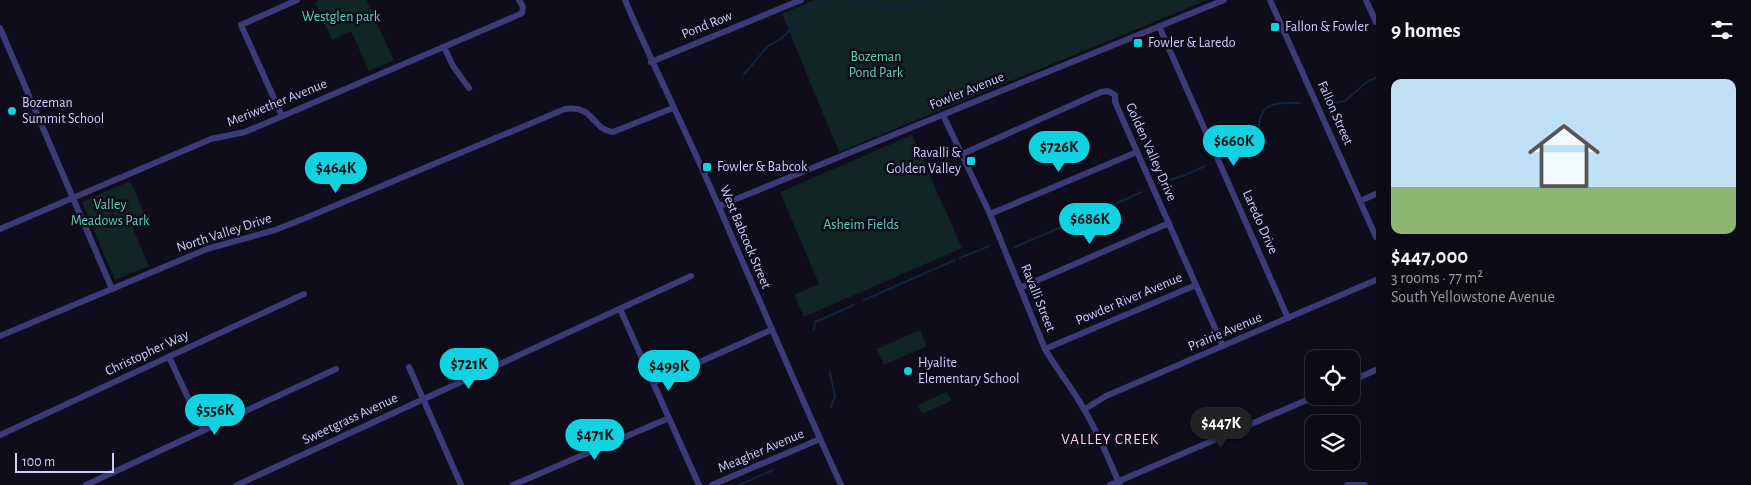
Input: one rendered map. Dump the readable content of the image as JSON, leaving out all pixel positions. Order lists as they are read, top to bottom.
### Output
{
  "streets": {
    "street": [
      "Pond Row",
      "Fowler Avenue",
      "Meriwether Avenue",
      "Fallon Street",
      "Golden Valley Drive",
      "Laredo Drive",
      "North Valley Drive",
      "West Babcock Street",
      "Ravalli Street",
      "Powder River Avenue",
      "Prairie Avenue",
      "Christopher Way",
      "Sweetgrass Avenue",
      "Meagher Avenue"
    ]
  },
  "crossings": [
    ["Pond Row", "West Babcock Street"],
    ["Fowler Avenue", "Laredo Drive"],
    ["Fowler Avenue", "West Babcock Street"],
    ["Fowler Avenue", "Ravalli Street"],
    ["Golden Valley Drive", "Ravalli Street"],
    ["Golden Valley Drive", "Powder River Avenue"],
    ["Golden Valley Drive", "Prairie Avenue"],
    ["Laredo Drive", "Prairie Avenue"],
    ["North Valley Drive", "West Babcock Street"],
    ["West Babcock Street", "Meagher Avenue"],
    ["Ravalli Street", "Powder River Avenue"],
    ["Ravalli Street", "Prairie Avenue"]
  ],
  "districts": ["VALLEY CREEK"],
  "parks": [
    "Westglen park",
    "Bozeman Pond Park",
    "Valley Meadows Park",
    "Asheim Fields"
  ],
  "places": {
    "transit": [
      "Fallon & Fowler",
      "Fowler & Laredo",
      "Ravalli & Golden Valley",
      "Fowler & Babcok"
    ],
    "other": ["Bozeman Summit School", "Hyalite Elementary School"]
  },
  "scale_bar": "100 m",
  "page": {
    "heading": "9 homes",
    "list": [
      {
        "name": "$447,000",
        "note": "3 rooms · 77 m² · South Yellowstone Avenue"
      }
    ],
    "price": [
      "$660K",
      "$726K",
      "$464K",
      "$686K",
      "$721K",
      "$499K",
      "$556K",
      "$447K",
      "$471K"
    ],
    "scale": "100 m"
  }
}
